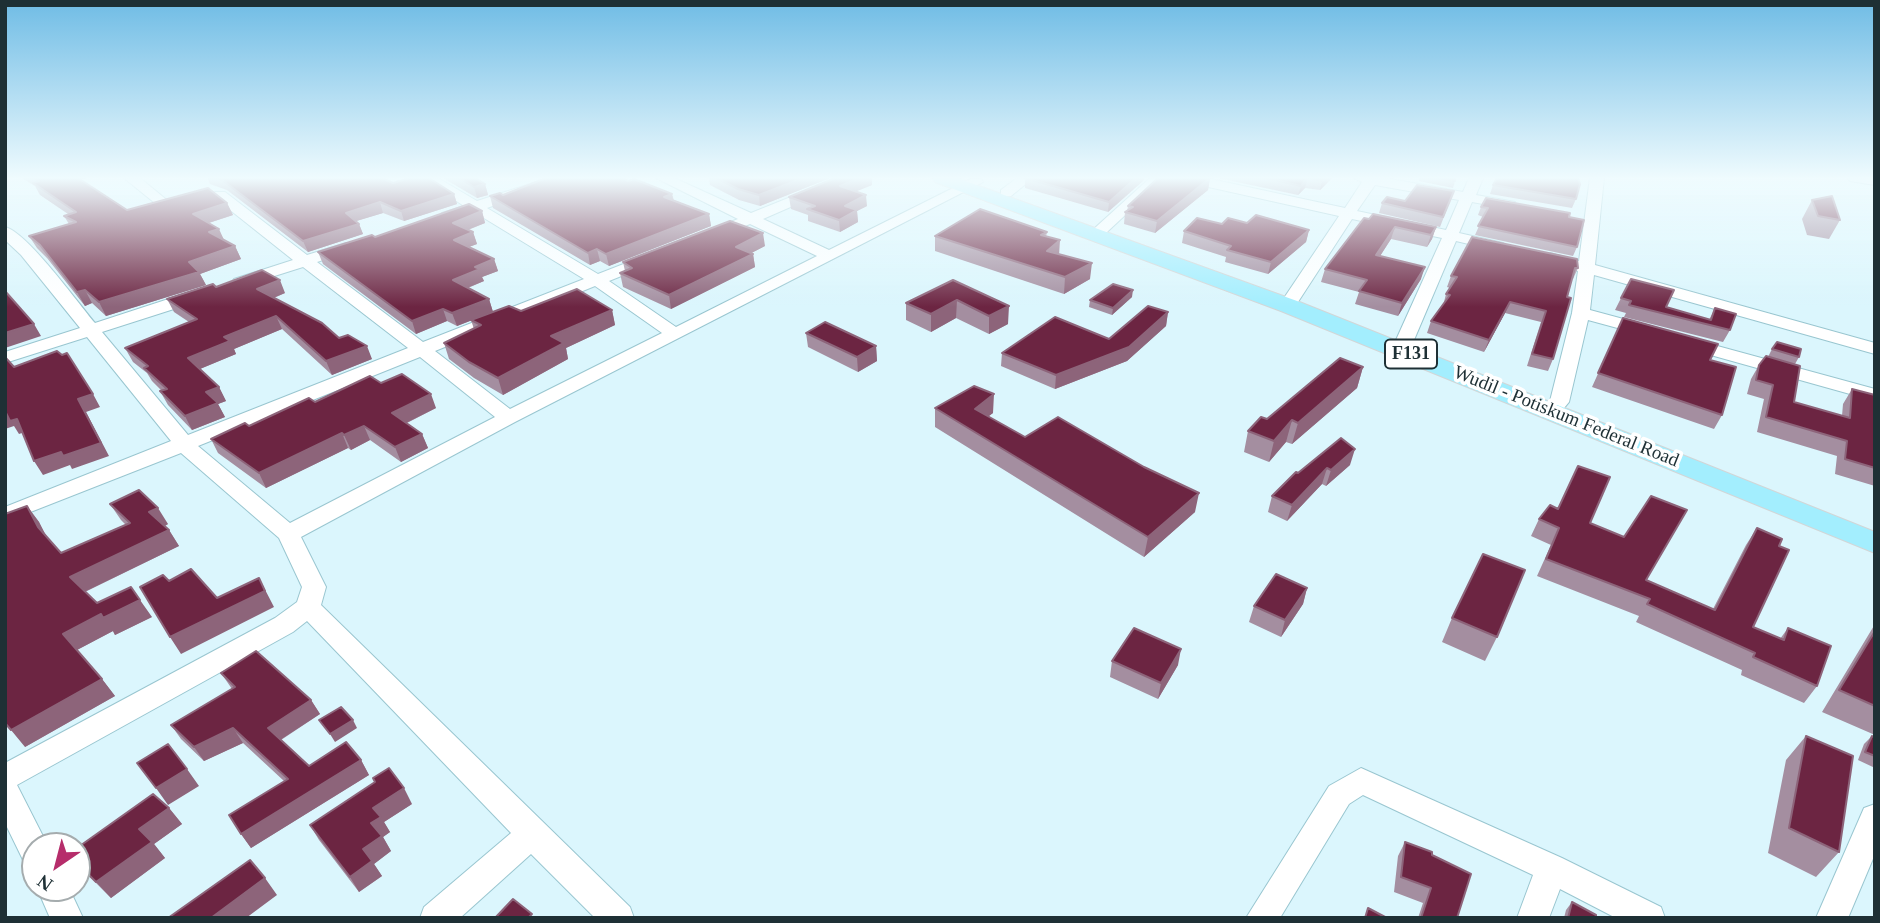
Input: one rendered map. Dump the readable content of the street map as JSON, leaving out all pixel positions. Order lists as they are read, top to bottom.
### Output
{
  "streets": {
    "main road": ["F131", "Wudil - Potiskum Federal Road"]
  },
  "north": "bottom left"
}
